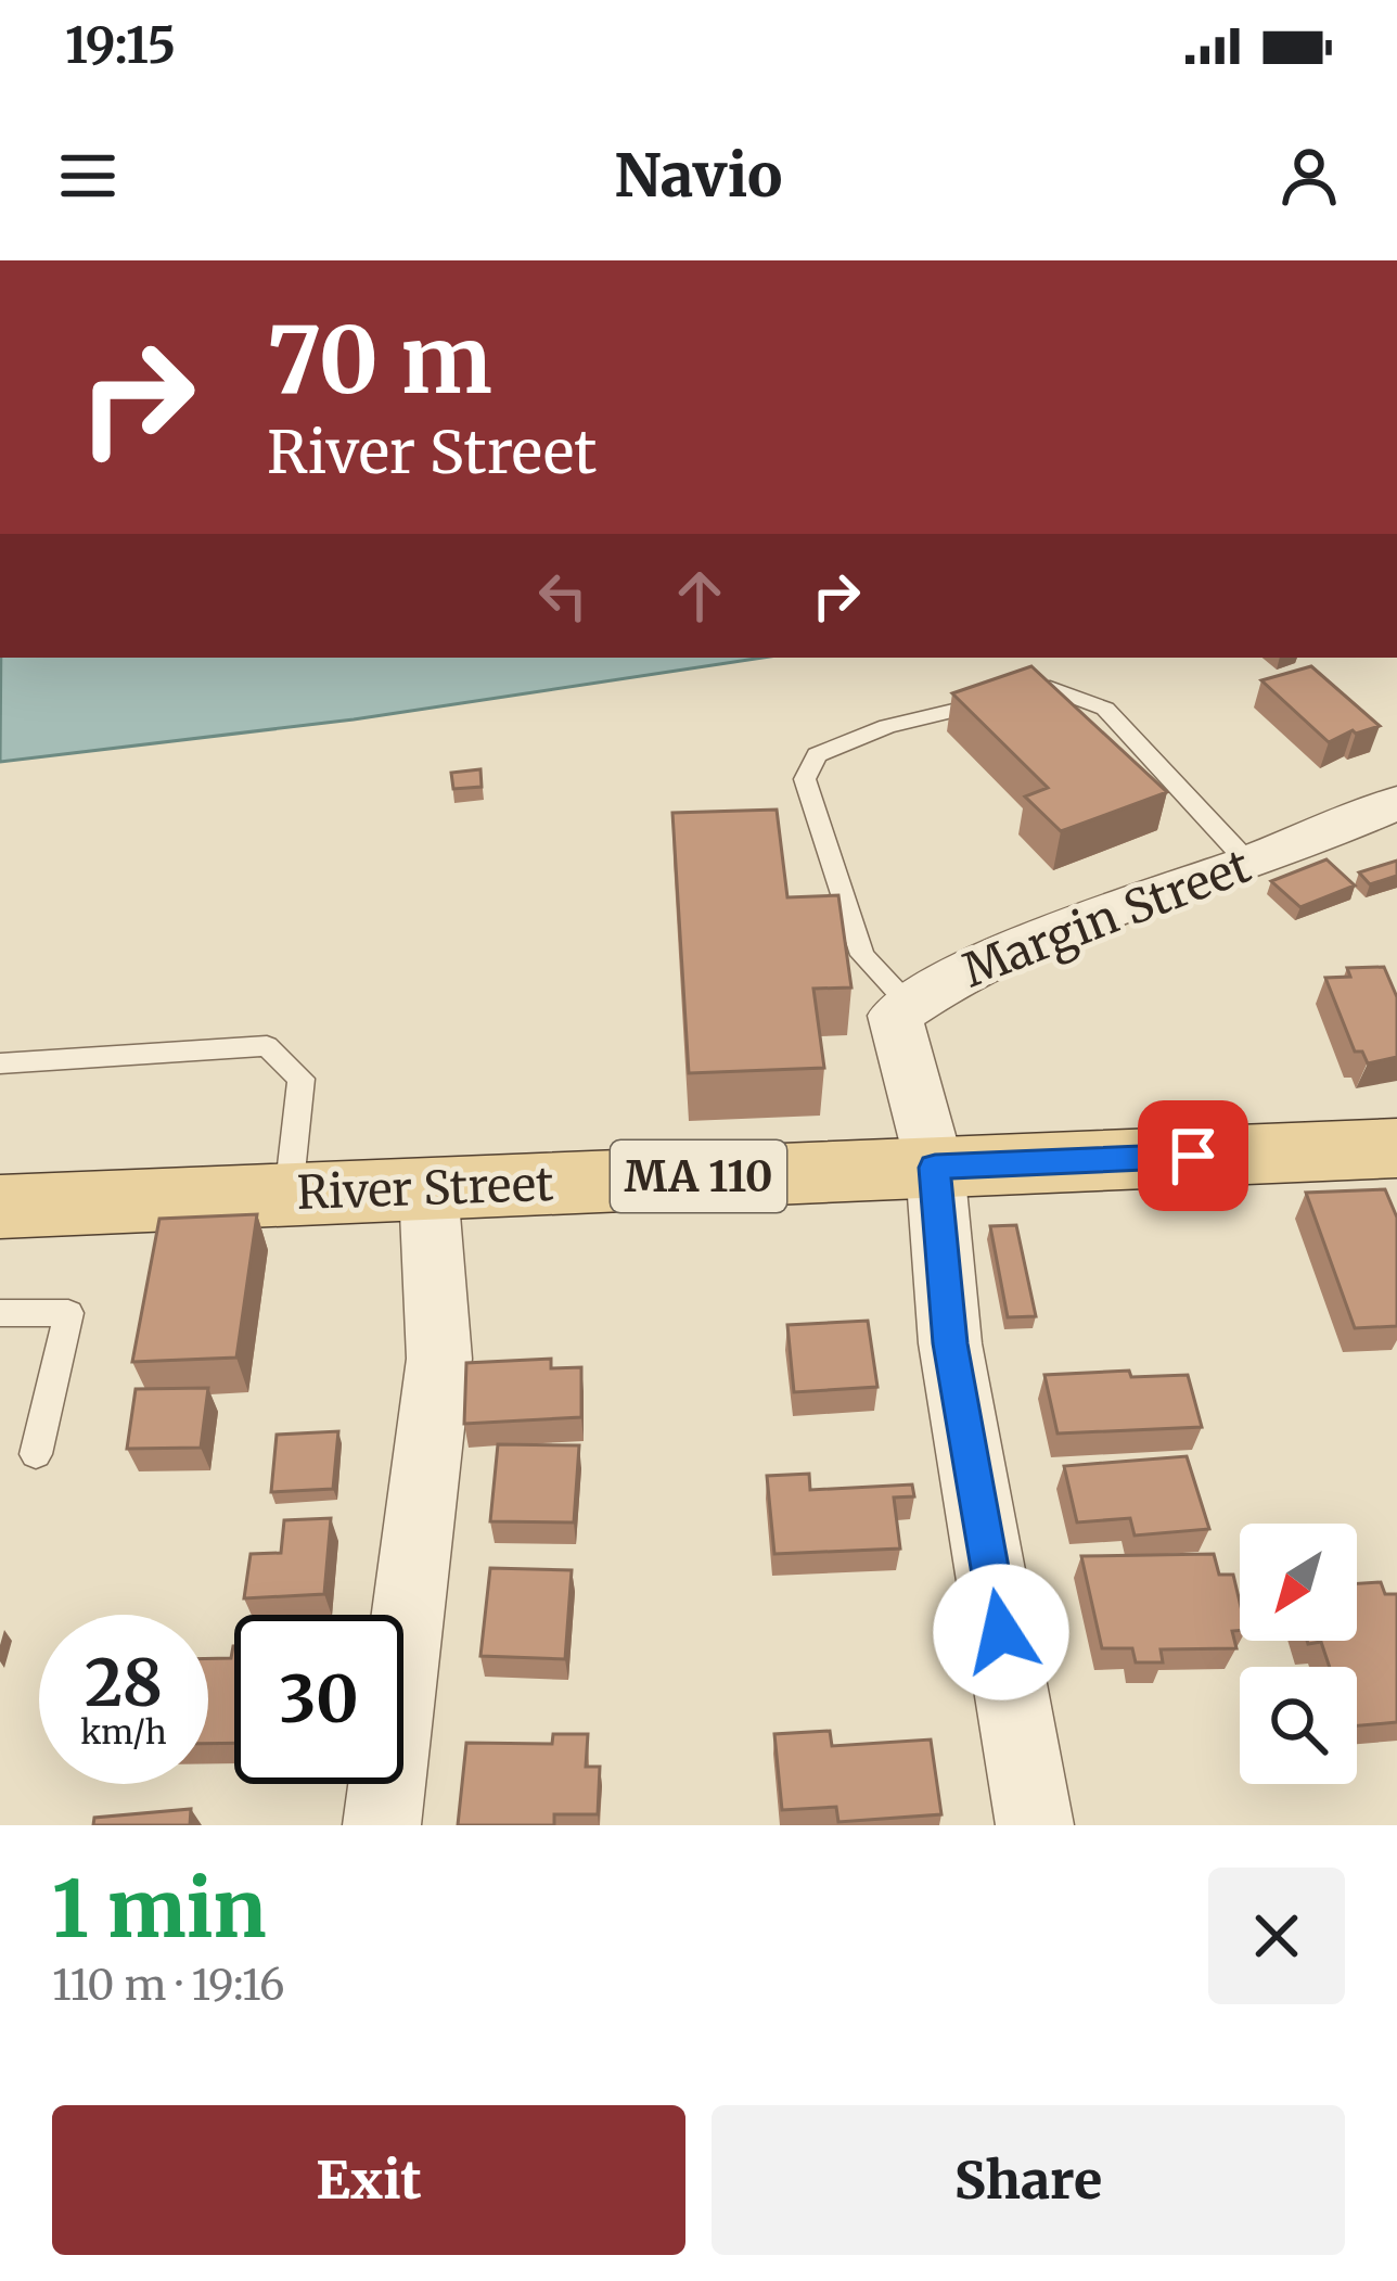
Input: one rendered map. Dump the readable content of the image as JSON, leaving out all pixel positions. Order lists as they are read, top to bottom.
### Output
{
  "streets": {
    "main road": ["MA 110", "River Street"],
    "street": ["Margin Street"]
  },
  "crossings": [
    ["Margin Street", "River Street"]
  ],
  "north": "bottom left",
  "page": {
    "status": "19:15",
    "header": "Navio",
    "turn": ["70 m", "River Street"],
    "speed": "28 km/h",
    "limit": "30",
    "heading": ["1 min", "110 m · 19:16"],
    "buttons": ["Exit", "Share"]
  }
}
